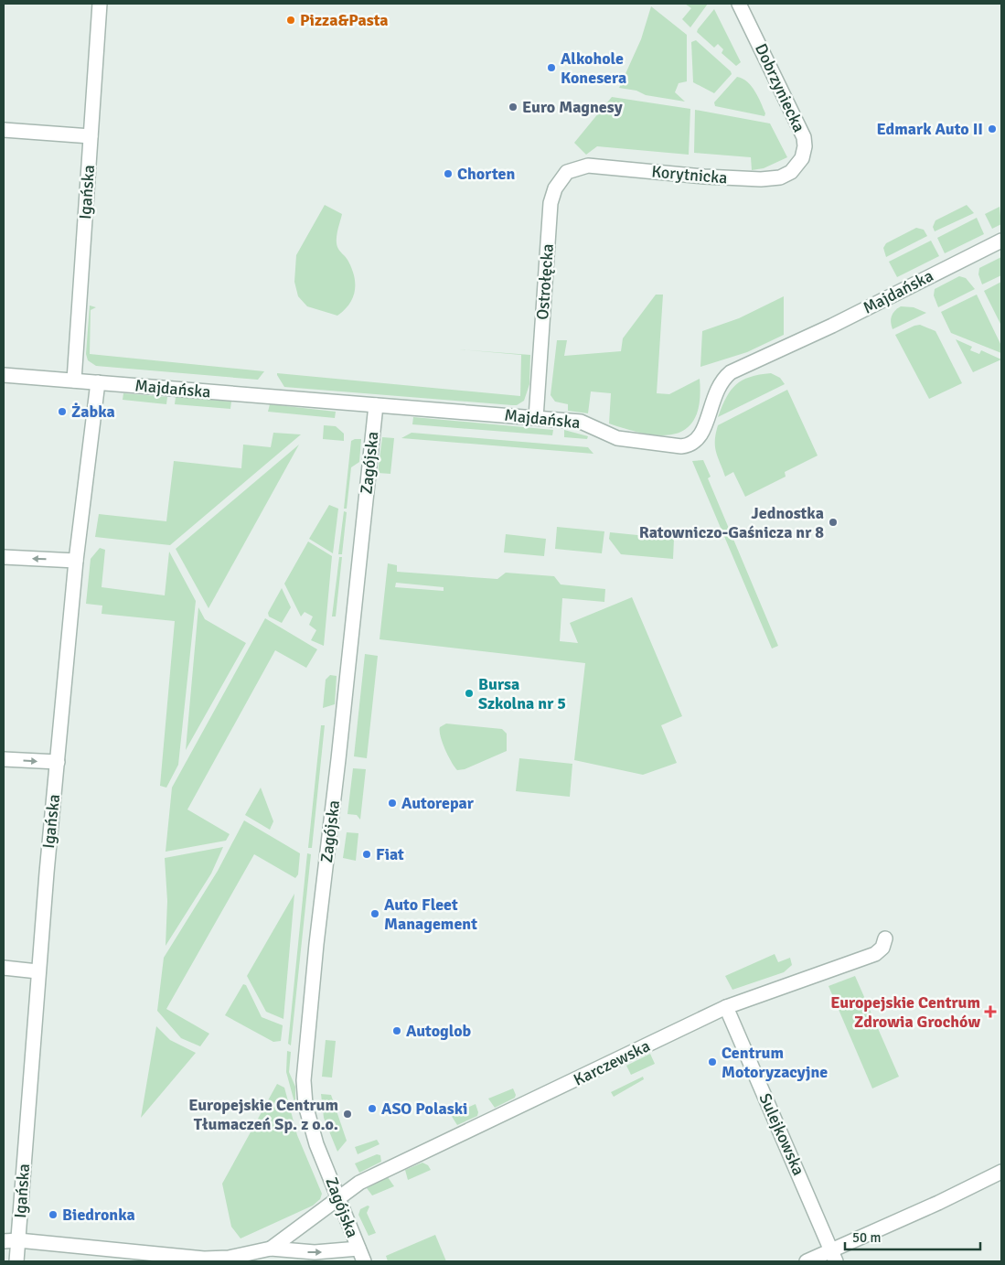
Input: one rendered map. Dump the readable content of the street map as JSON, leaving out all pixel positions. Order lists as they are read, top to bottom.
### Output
{
  "streets": {
    "street": [
      "Dobrzyniecka",
      "Korytnicka",
      "Igańska",
      "Ostrołęcka",
      "Majdańska",
      "Zagójska",
      "Karczewska",
      "Sulejkowska"
    ]
  },
  "crossings": [
    ["Dobrzyniecka", "Korytnicka"],
    ["Korytnicka", "Ostrołęcka"],
    ["Igańska", "Majdańska"],
    ["Ostrołęcka", "Majdańska"],
    ["Majdańska", "Zagójska"],
    ["Zagójska", "Karczewska"],
    ["Karczewska", "Sulejkowska"]
  ],
  "places": {
    "other": [
      "Pizza&Pasta",
      "Alkohole Konesera",
      "Euro Magnesy",
      "Edmark Auto II",
      "Chorten",
      "Żabka",
      "Jednostka Ratowniczo-Gaśnicza nr 8",
      "Bursa Szkolna nr 5",
      "Autorepar",
      "Fiat",
      "Auto Fleet Management",
      "Autoglob",
      "Centrum Motoryzacyjne",
      "ASO Polaski",
      "Europejskie Centrum Tłumaczeń Sp. z o.o.",
      "Biedronka"
    ],
    "health": ["Europejskie Centrum Zdrowia Grochów"]
  },
  "scale_bar": "50 m"
}
